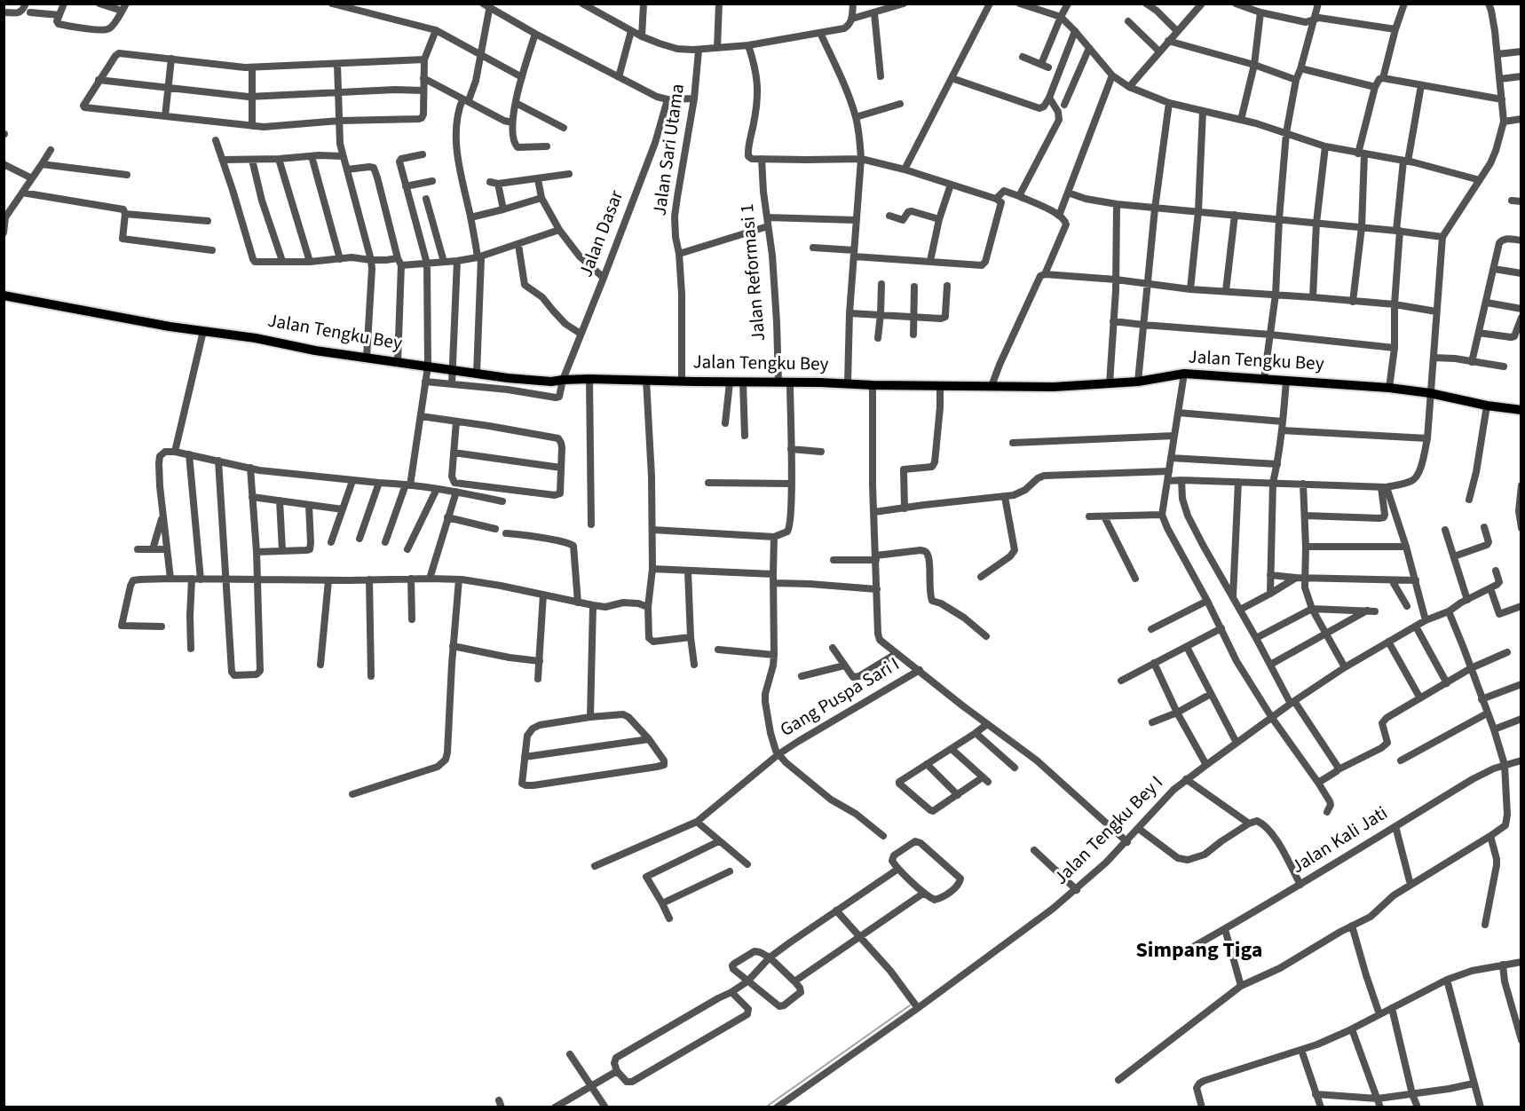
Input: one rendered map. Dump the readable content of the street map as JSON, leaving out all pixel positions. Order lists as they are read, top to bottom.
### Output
{
  "streets": {
    "main road": ["Jalan Tengku Bey"],
    "street": [
      "Jalan Sari Utama",
      "Jalan Dasar",
      "Jalan Reformasi 1",
      "Gang Puspa Sari I",
      "Jalan Tengku Bey I",
      "Jalan Kali Jati"
    ]
  },
  "crossings": [
    ["Jalan Sari Utama", "Jalan Tengku Bey"],
    ["Jalan Dasar", "Jalan Tengku Bey"],
    ["Jalan Reformasi 1", "Jalan Tengku Bey"]
  ],
  "districts": ["Simpang Tiga"]
}
